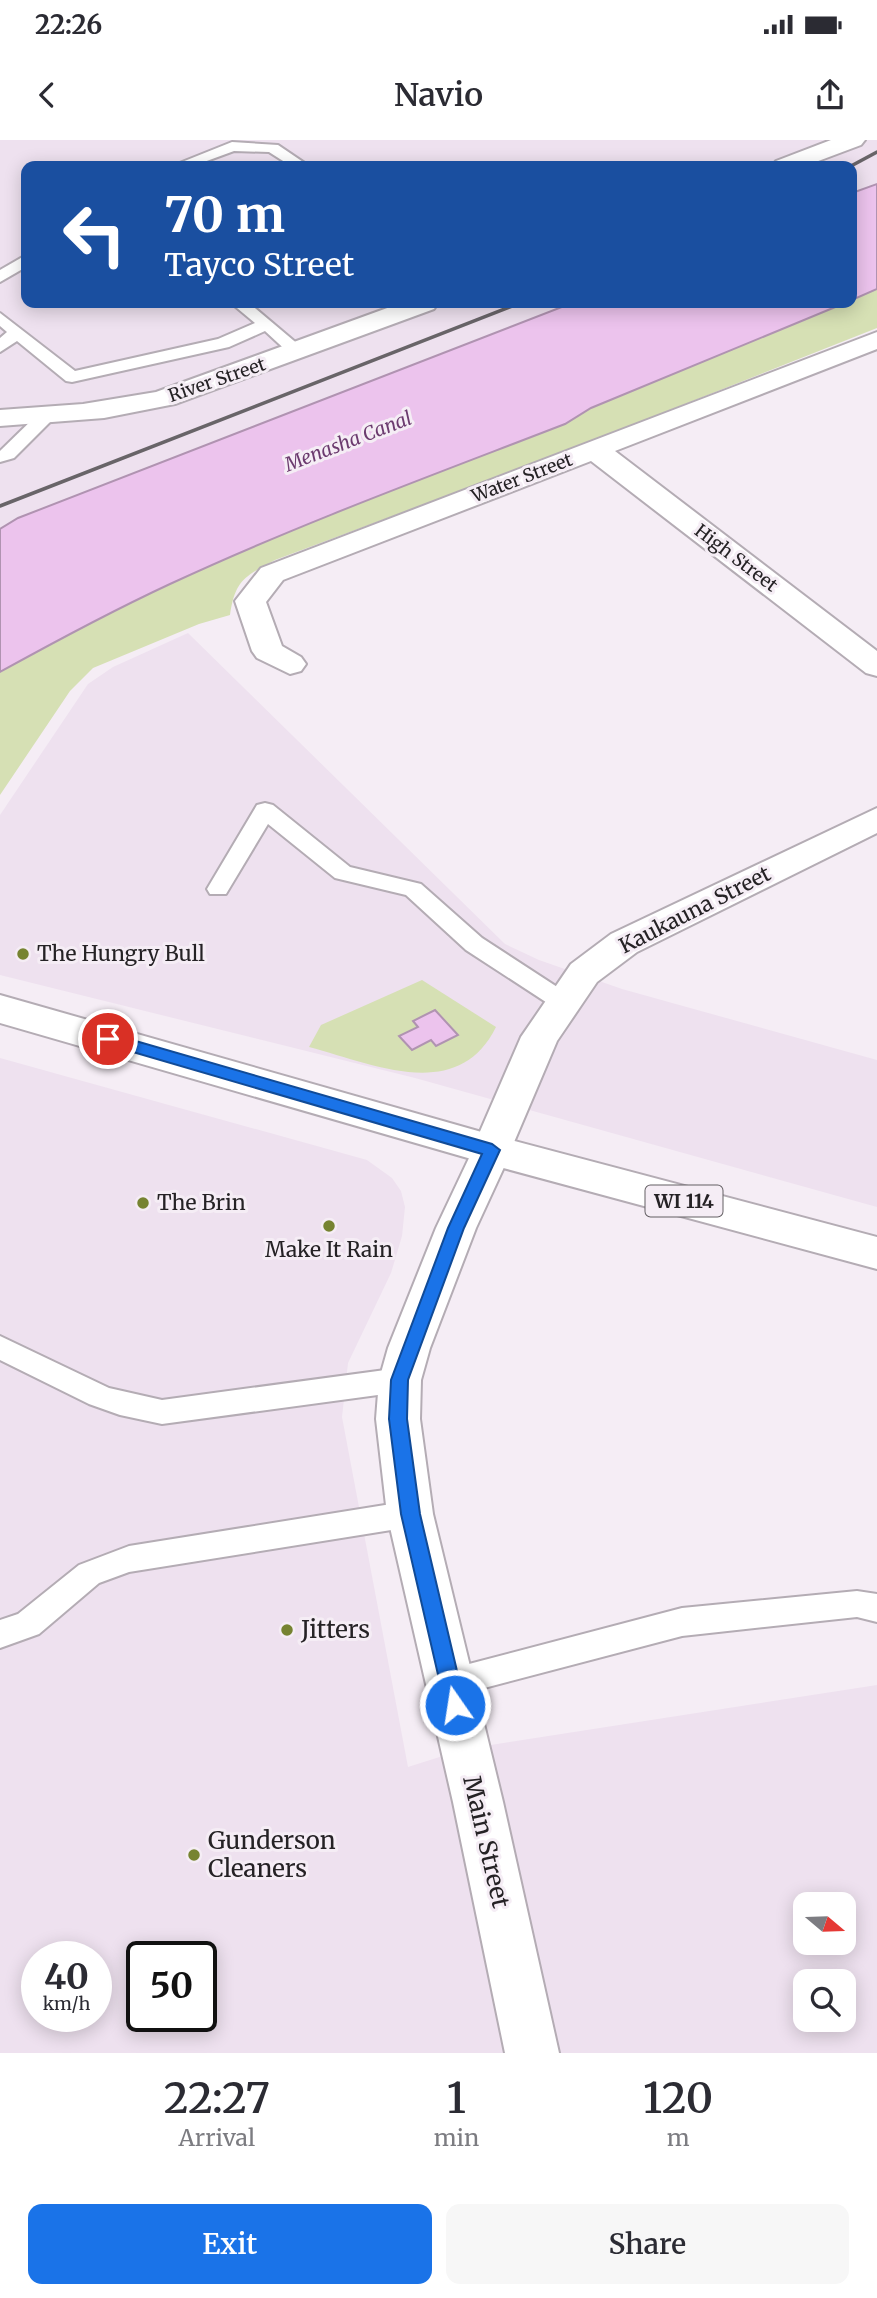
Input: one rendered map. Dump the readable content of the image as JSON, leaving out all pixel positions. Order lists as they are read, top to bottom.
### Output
{
  "streets": {
    "street": [
      "River Street",
      "Water Street",
      "High Street",
      "Kaukauna Street",
      "WI 114",
      "Main Street"
    ]
  },
  "crossings": [
    ["Water Street", "High Street"],
    ["Kaukauna Street", "WI 114"],
    ["Kaukauna Street", "Main Street"],
    ["WI 114", "Main Street"]
  ],
  "water": ["Menasha Canal"],
  "places": [
    "The Hungry Bull",
    "The Brin",
    "Make It Rain",
    "Jitters",
    "Gunderson Cleaners"
  ],
  "north": "right",
  "page": {
    "status": "22:26",
    "header": "Navio",
    "turn": ["70 m", "Tayco Street"],
    "speed": "40 km/h",
    "limit": "50",
    "eta": [
      "22:27",
      "Arrival",
      "1",
      "min",
      "120",
      "m"
    ],
    "buttons": ["Exit", "Share"]
  }
}
